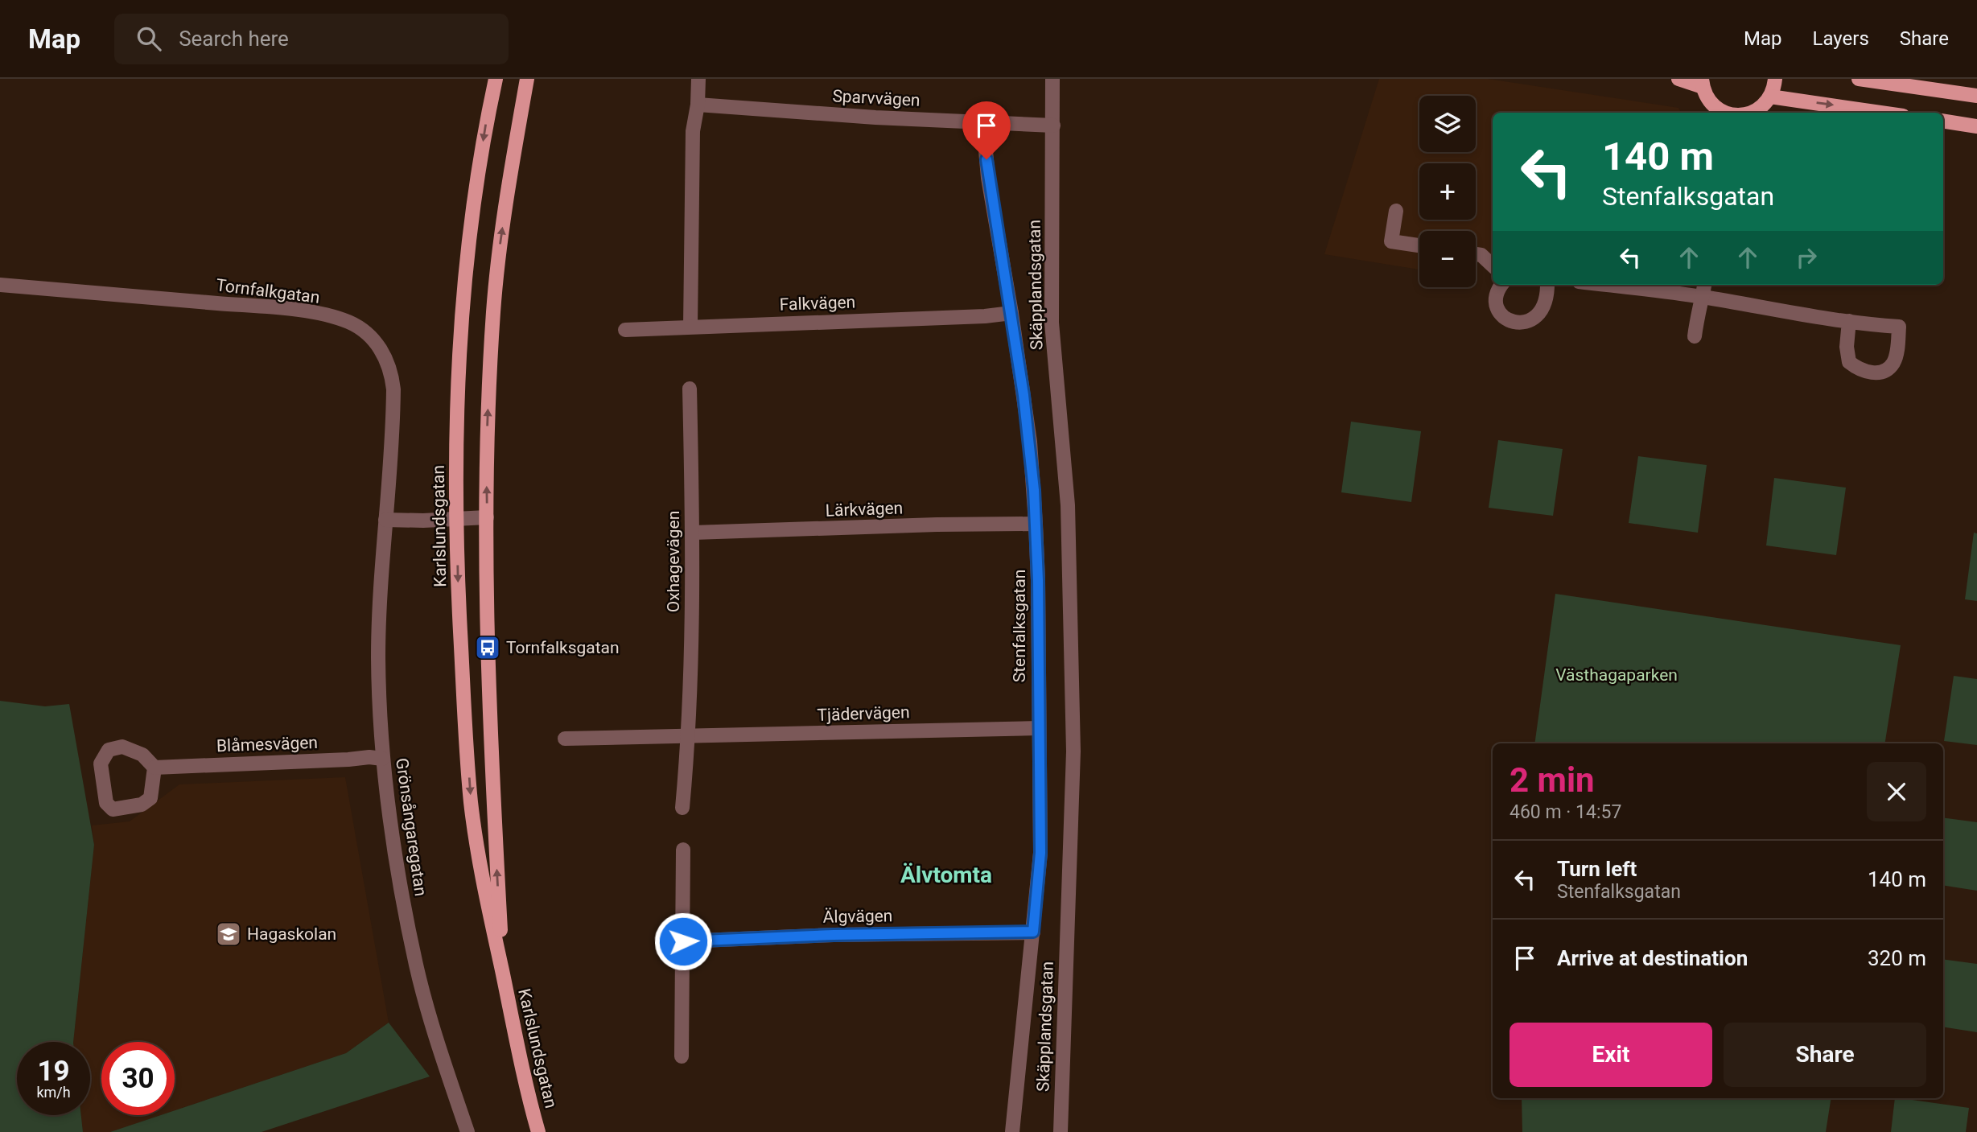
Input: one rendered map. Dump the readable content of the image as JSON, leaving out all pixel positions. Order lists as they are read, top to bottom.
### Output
{
  "streets": {
    "main road": ["Karlslundsgatan"],
    "street": [
      "Sparvvägen",
      "Skäpplandsgatan",
      "Tornfalkgatan",
      "Falkvägen",
      "Lärkvägen",
      "Oxhagevägen",
      "Stenfalksgatan",
      "Tjädervägen",
      "Blåmesvägen",
      "Grönsångaregatan",
      "Älgvägen"
    ]
  },
  "crossings": [
    ["Sparvvägen", "Skäpplandsgatan"],
    ["Sparvvägen", "Stenfalksgatan"],
    ["Tornfalkgatan", "Grönsångaregatan"],
    ["Falkvägen", "Stenfalksgatan"],
    ["Lärkvägen", "Oxhagevägen"],
    ["Lärkvägen", "Stenfalksgatan"],
    ["Oxhagevägen", "Tjädervägen"],
    ["Stenfalksgatan", "Tjädervägen"],
    ["Stenfalksgatan", "Älgvägen"],
    ["Blåmesvägen", "Grönsångaregatan"]
  ],
  "districts": ["Älvtomta"],
  "parks": ["Västhagaparken"],
  "places": {
    "bus stop": ["Tornfalksgatan"],
    "school or university": ["Hagaskolan"]
  },
  "page": {
    "header": "Map",
    "search": "Search here",
    "nav": ["Map", "Layers", "Share"],
    "map_buttons": ["+", "−"],
    "turn": ["140 m", "Stenfalksgatan"],
    "heading": ["2 min", "460 m · 14:57"],
    "list": [
      {
        "name": "Turn left",
        "note": "Stenfalksgatan",
        "value": "140 m"
      },
      {
        "name": "Arrive at destination",
        "value": "320 m"
      }
    ],
    "buttons": ["Exit", "Share"],
    "speed": "19 km/h",
    "limit": "30"
  }
}
